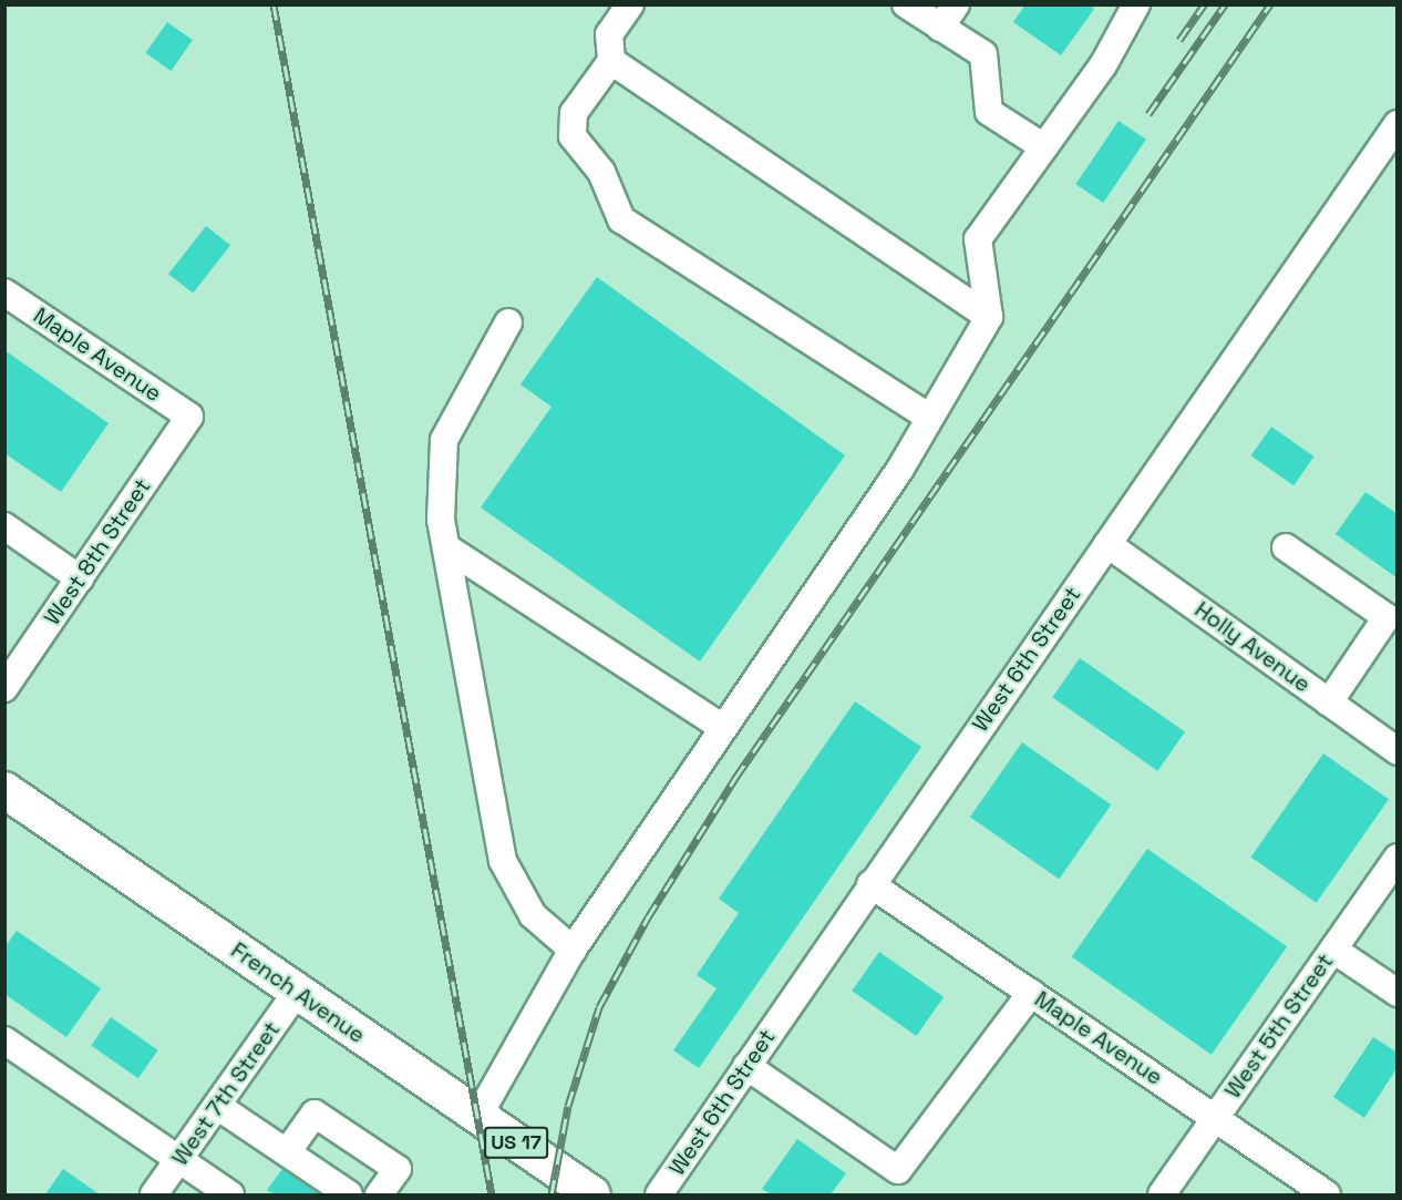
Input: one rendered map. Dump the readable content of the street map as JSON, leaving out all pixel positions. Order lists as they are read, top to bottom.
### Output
{
  "streets": {
    "main road": ["French Avenue", "US 17"],
    "street": [
      "Maple Avenue",
      "West 8th Street",
      "Holly Avenue",
      "West 6th Street",
      "West 5th Street",
      "West 7th Street"
    ]
  },
  "crossings": [
    ["Maple Avenue", "West 8th Street"],
    ["Maple Avenue", "West 6th Street"],
    ["Maple Avenue", "West 5th Street"],
    ["Holly Avenue", "West 6th Street"],
    ["French Avenue", "West 7th Street"]
  ]
}
